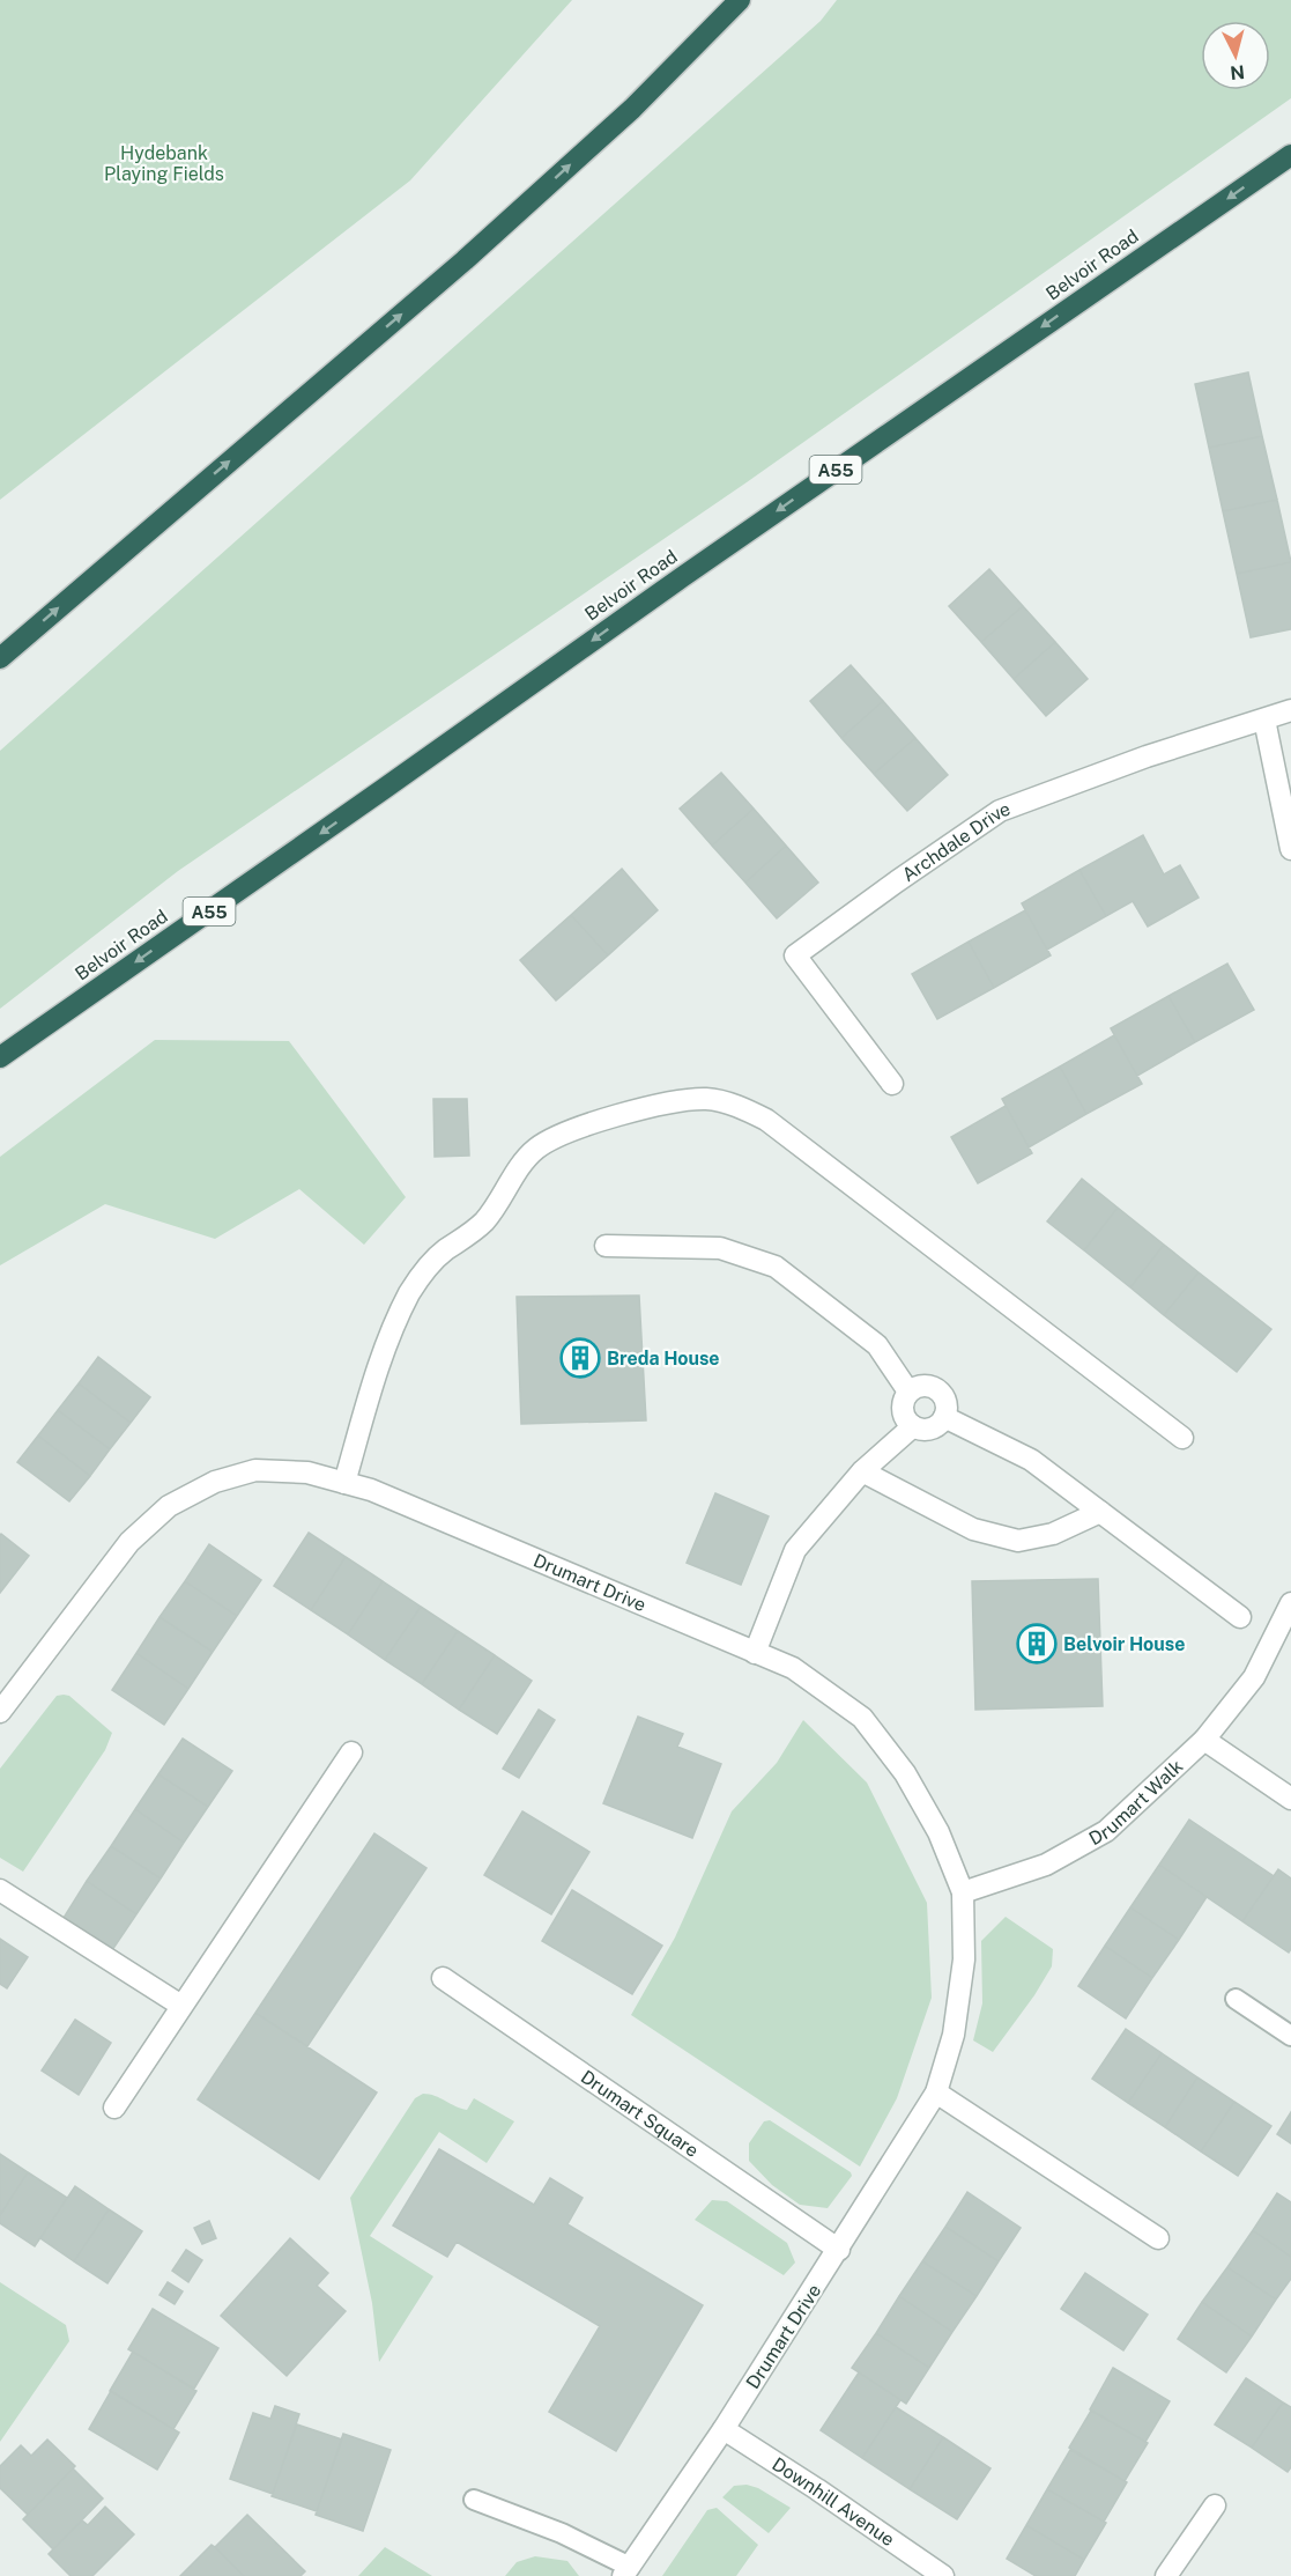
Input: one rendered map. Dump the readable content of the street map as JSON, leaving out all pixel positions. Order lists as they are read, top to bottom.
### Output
{
  "streets": {
    "highway": ["Belvoir Road", "A55"],
    "street": [
      "Archdale Drive",
      "Drumart Drive",
      "Drumart Walk",
      "Drumart Square",
      "Downhill Avenue"
    ]
  },
  "crossings": [
    ["Drumart Drive", "Drumart Walk"],
    ["Drumart Drive", "Drumart Square"],
    ["Drumart Drive", "Downhill Avenue"]
  ],
  "one_way": ["Belvoir Road"],
  "parks": ["Hydebank Playing Fields"],
  "places": {
    "building": ["Breda House", "Belvoir House"]
  },
  "north": "bottom"
}
